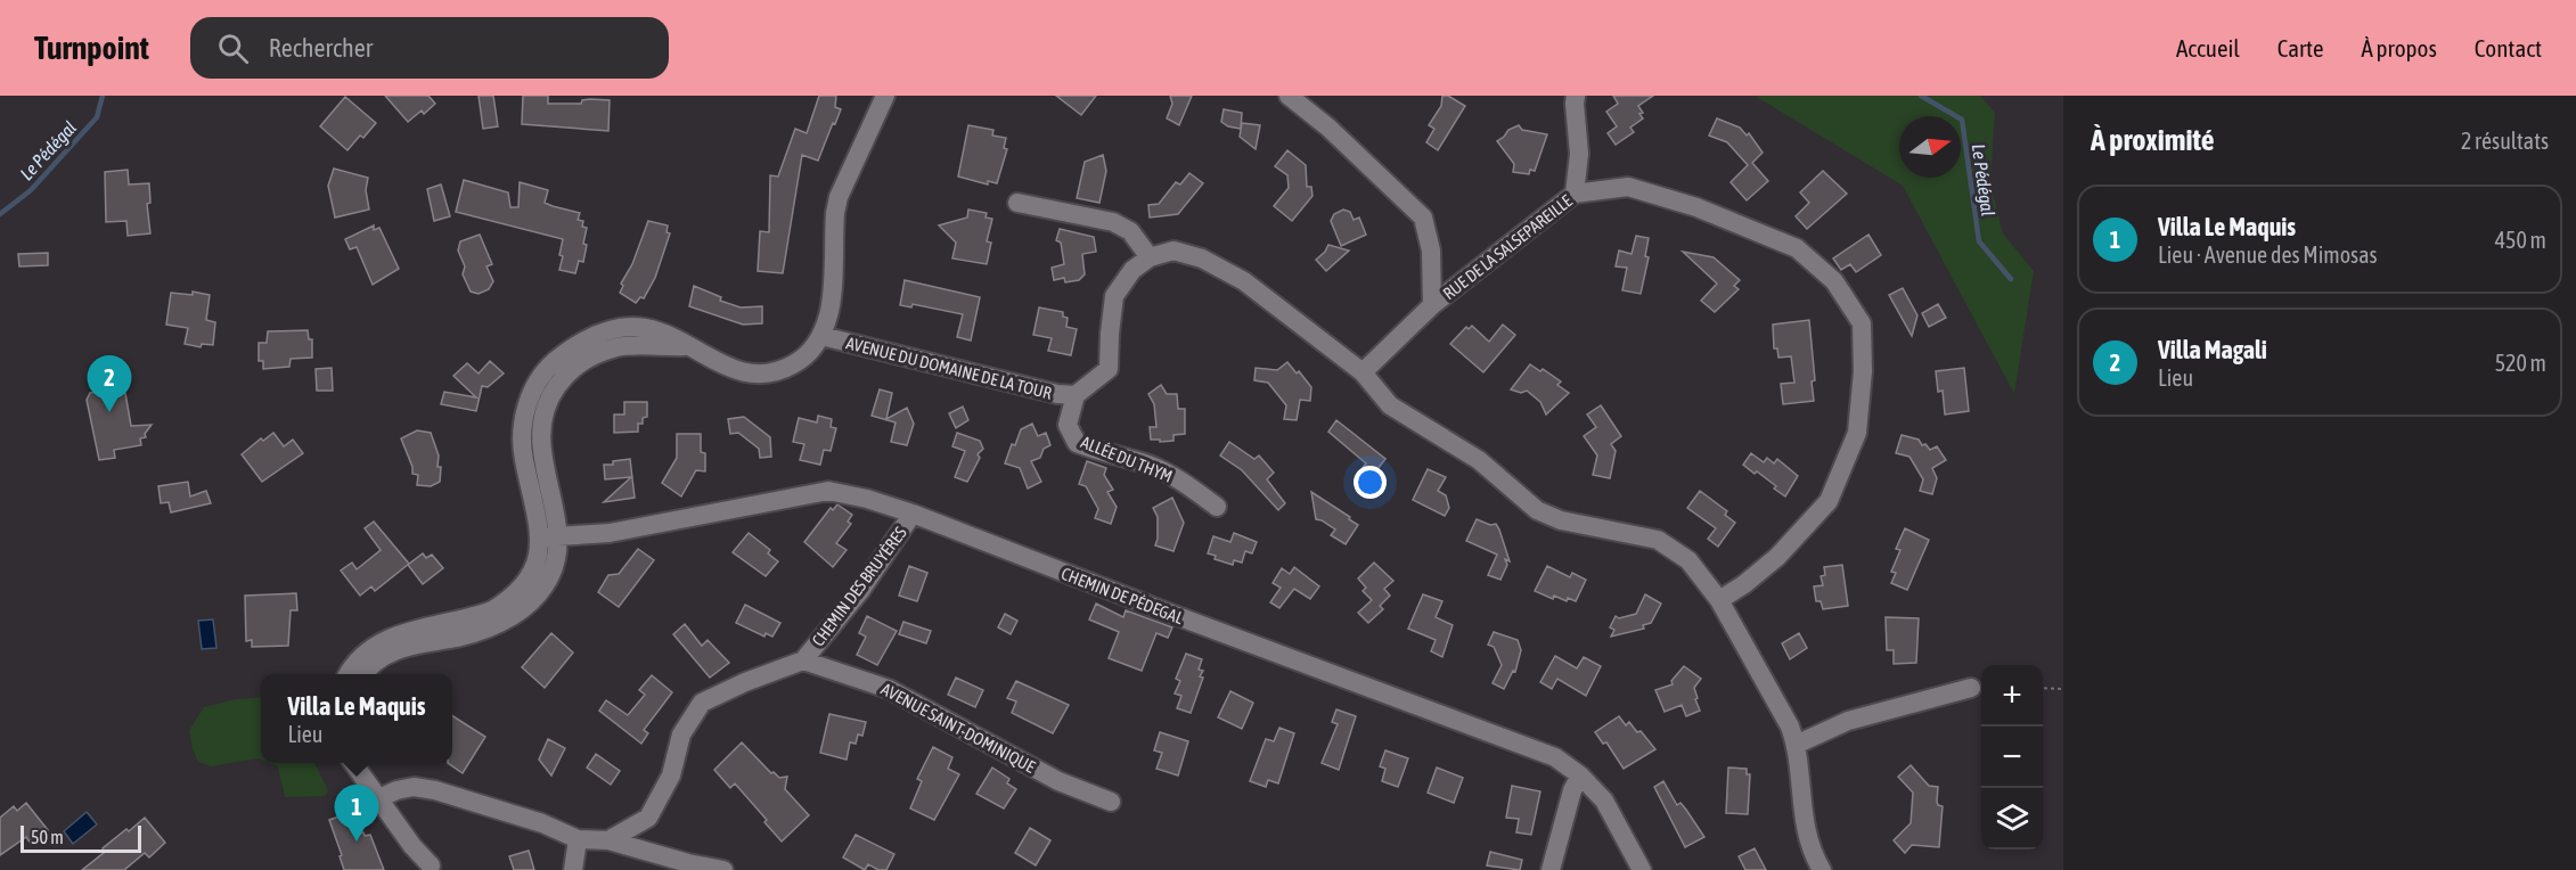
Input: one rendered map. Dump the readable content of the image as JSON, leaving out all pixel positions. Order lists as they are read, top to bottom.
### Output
{
  "streets": {
    "street": [
      "RUE DE LA SALSEPAREILLE",
      "AVENUE DU DOMAINE DE LA TOUR",
      "ALLÉE DU THYM",
      "CHEMIN DES BRUYÈRES",
      "CHEMIN DE PÉDEGAL",
      "AVENUE SAINT-DOMINIQUE"
    ]
  },
  "crossings": [
    ["AVENUE DU DOMAINE DE LA TOUR", "ALLÉE DU THYM"],
    ["CHEMIN DES BRUYÈRES", "CHEMIN DE PÉDEGAL"],
    ["CHEMIN DES BRUYÈRES", "AVENUE SAINT-DOMINIQUE"]
  ],
  "water": ["Le Pédégal"],
  "scale_bar": "50 m",
  "north": "right",
  "page": {
    "header": "Turnpoint",
    "search": "Rechercher",
    "nav": [
      "Accueil",
      "Carte",
      "À propos",
      "Contact"
    ],
    "heading": ["À proximité", "2 résultats"],
    "list": [
      {
        "mark": "1",
        "name": "Villa Le Maquis",
        "note": "Lieu · Avenue des Mimosas",
        "value": "450 m"
      },
      {
        "mark": "2",
        "name": "Villa Magali",
        "note": "Lieu",
        "value": "520 m"
      }
    ],
    "pins": ["2", "1"],
    "map_buttons": ["+", "−"],
    "popup": ["Villa Le Maquis", "Lieu"],
    "scale": "50 m"
  }
}
